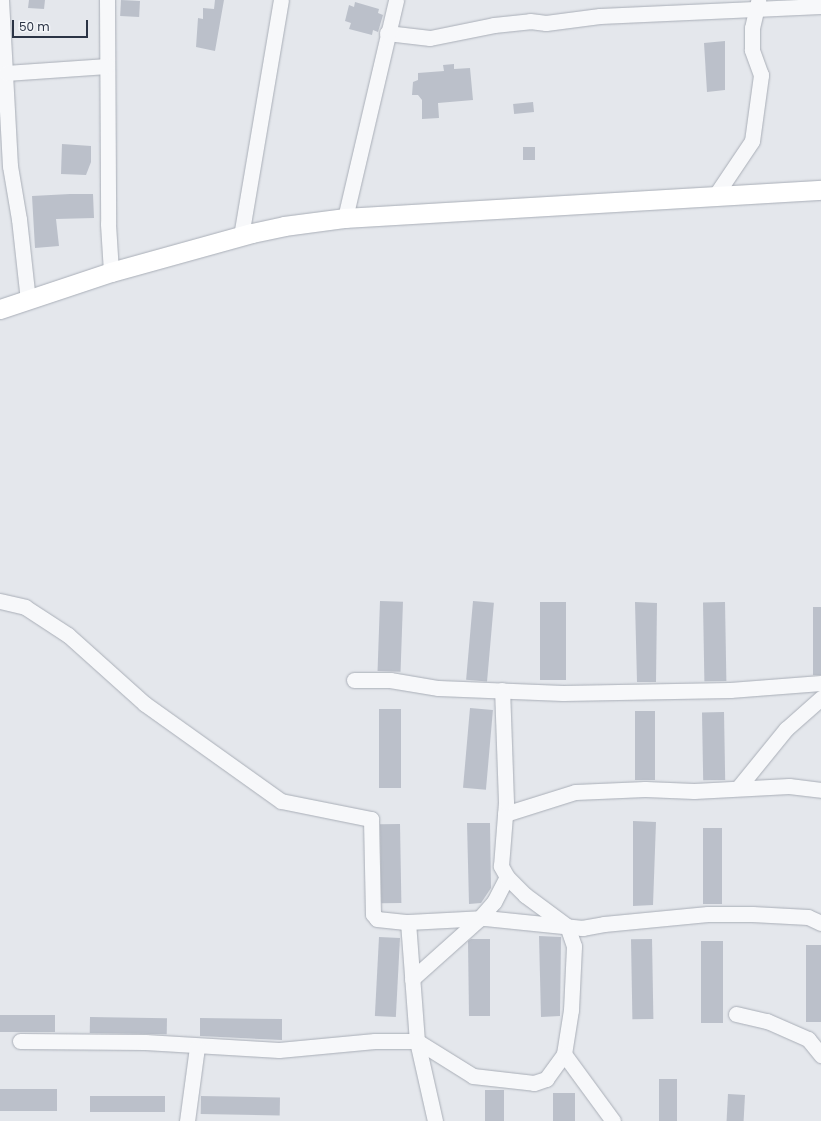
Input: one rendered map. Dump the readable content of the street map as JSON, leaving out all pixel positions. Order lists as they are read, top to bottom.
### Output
{
  "scale_bar": "50 m"
}
